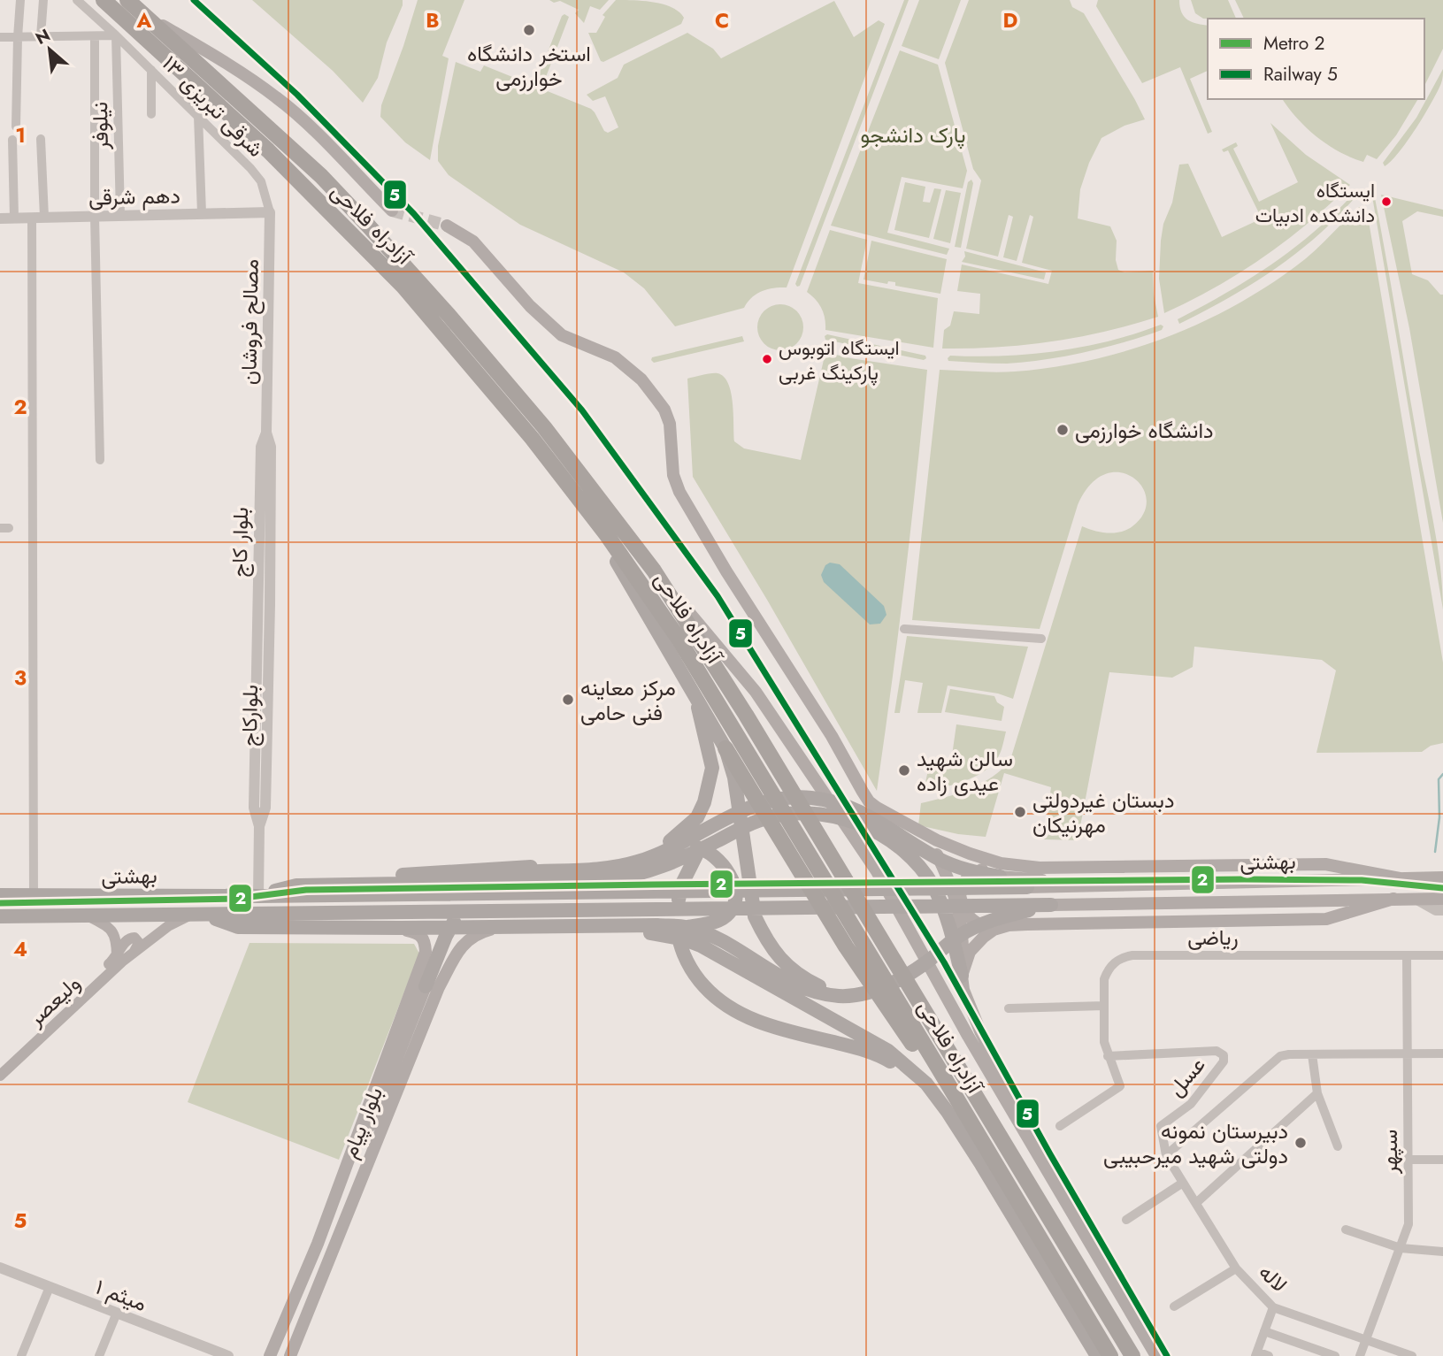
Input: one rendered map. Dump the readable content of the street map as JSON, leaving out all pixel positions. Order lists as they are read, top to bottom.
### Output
{
  "streets": {
    "highway": ["آزادراه فلاحی", "بهشتی"],
    "main road": ["بهشتى", "ولیعصر", "بلوار پیام"],
    "street": [
      "۱۳ شرقی تبریزی",
      "نیلوفر",
      "دهم شرقی",
      "مصالح فروشان",
      "بلوار کاج",
      "بلوارکاج",
      "ریاضی",
      "عسل",
      "سپهر",
      "لاله",
      "میثم ۱"
    ]
  },
  "crossings": [
    ["۱۳ شرقی تبریزی", "نیلوفر"],
    ["۱۳ شرقی تبریزی", "دهم شرقی"],
    ["۱۳ شرقی تبریزی", "مصالح فروشان"],
    ["نیلوفر", "دهم شرقی"],
    ["دهم شرقی", "مصالح فروشان"],
    ["مصالح فروشان", "بلوار کاج"],
    ["بلوار کاج", "بلوارکاج"],
    ["بهشتى", "بهشتی"],
    ["بهشتی", "ولیعصر"],
    ["ریاضی", "عسل"],
    ["ریاضی", "سپهر"],
    ["عسل", "لاله"],
    ["سپهر", "لاله"]
  ],
  "parks": ["پارک دانشجو"],
  "places": [
    "استخر دانشگاه خوارزمی",
    "ایستگاه دانشکده ادبیات",
    "ایستگاه اتوبوس پارکینگ غربی",
    "دانشگاه خوارزمی",
    "مرکز معاینه فنی حامی",
    "سالن شهید عیدی زاده",
    "دبستان غیردولتی مهرنیکان",
    "دبیرستان نمونه دولتی شهید میرحبیبی"
  ],
  "lines": ["rail line 5", "metro line 2"],
  "legend": ["Metro 2", "Railway 5"],
  "north": "top left",
  "grid": {
    "columns": [
      "A",
      "B",
      "C",
      "D"
    ],
    "rows": [
      "1",
      "2",
      "3",
      "4",
      "5"
    ]
  }
}
